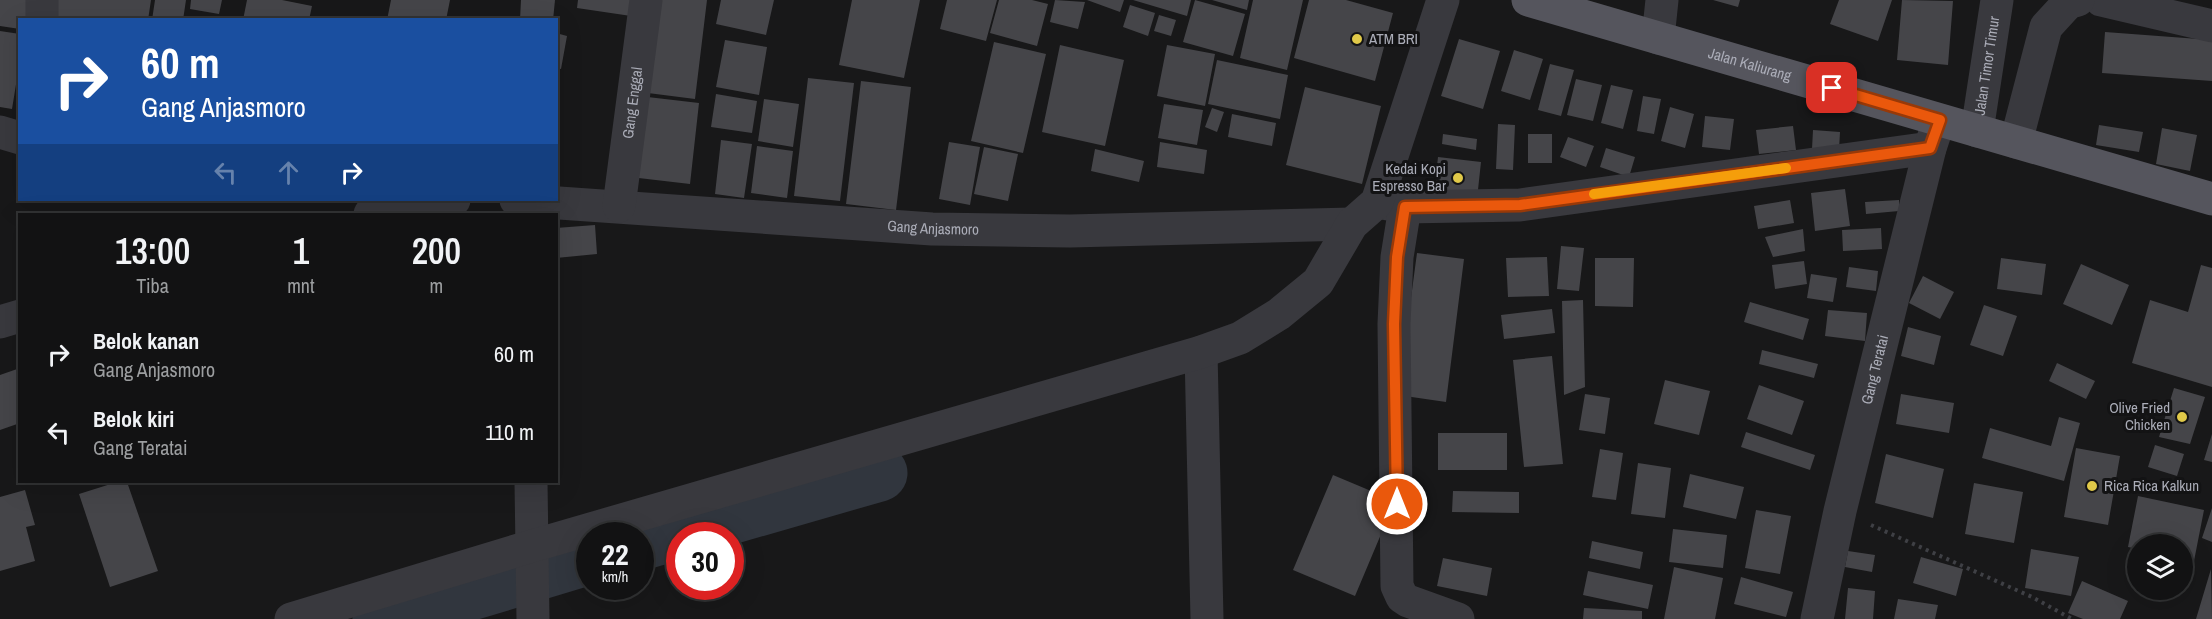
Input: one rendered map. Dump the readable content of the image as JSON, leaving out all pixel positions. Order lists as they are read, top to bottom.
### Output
{
  "streets": {
    "main road": ["Jalan Kaliurang"],
    "street": [
      "Jalan Timor Timur",
      "Gang Enggal",
      "Gang Anjasmoro",
      "Gang Teratai"
    ]
  },
  "crossings": [
    ["Jalan Kaliurang", "Jalan Timor Timur"],
    ["Jalan Kaliurang", "Gang Teratai"],
    ["Gang Enggal", "Gang Anjasmoro"]
  ],
  "places": [
    "ATM BRI",
    "Kedai Kopi Espresso Bar",
    "Olive Fried Chicken",
    "Rica Rica Kalkun"
  ],
  "page": {
    "turn": ["60 m", "Gang Anjasmoro"],
    "eta": [
      "13:00",
      "Tiba",
      "1",
      "mnt",
      "200",
      "m"
    ],
    "list": [
      {
        "name": "Belok kanan",
        "note": "Gang Anjasmoro",
        "value": "60 m"
      },
      {
        "name": "Belok kiri",
        "note": "Gang Teratai",
        "value": "110 m"
      }
    ],
    "speed": "22 km/h",
    "limit": "30"
  }
}
